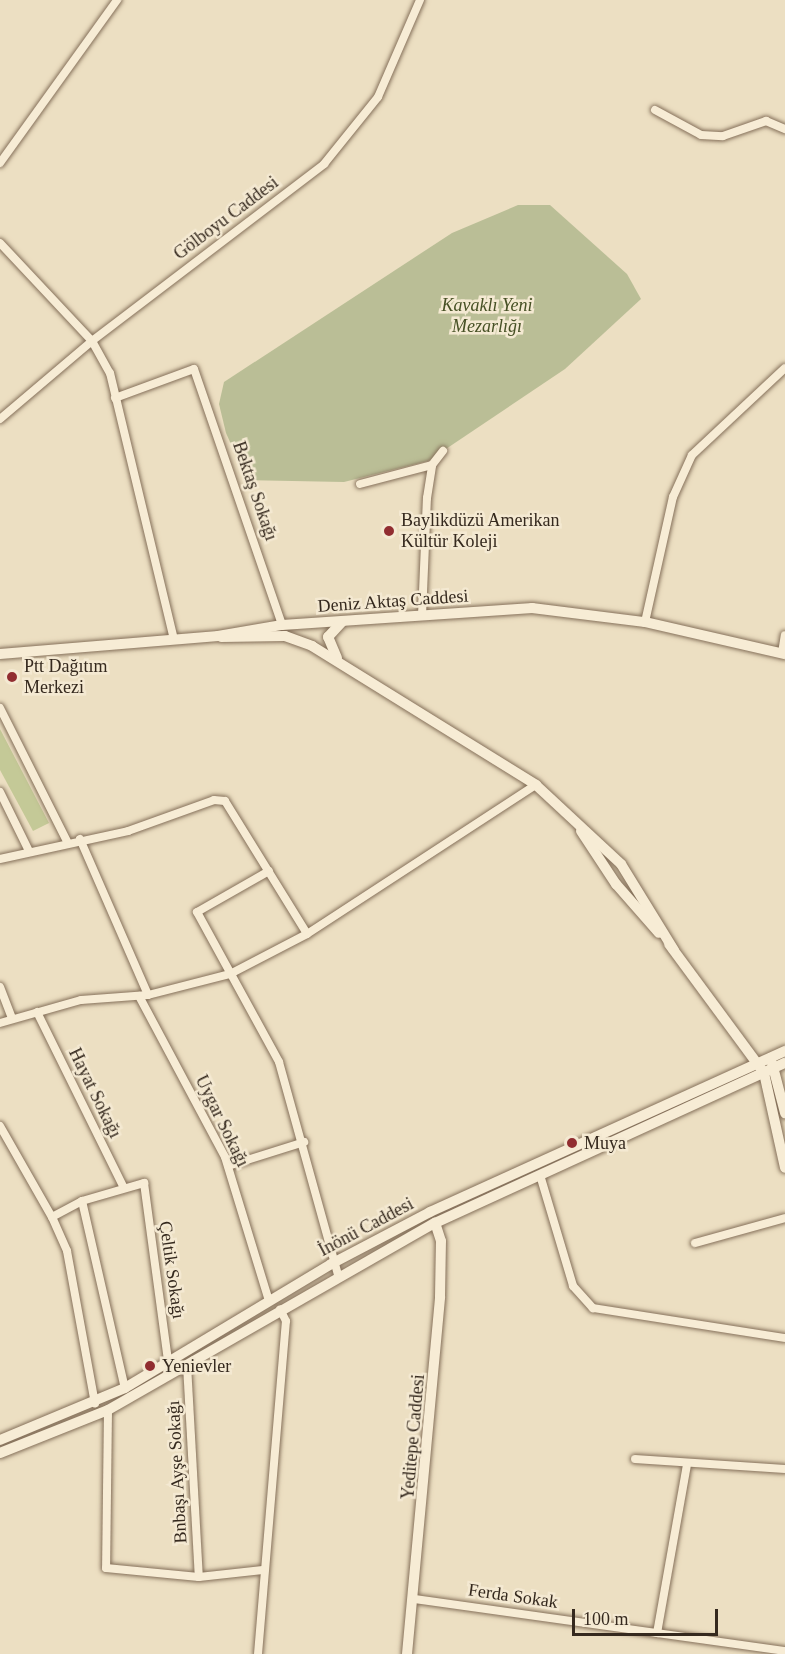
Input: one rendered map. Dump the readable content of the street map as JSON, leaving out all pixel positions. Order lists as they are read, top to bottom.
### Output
{
  "streets": {
    "street": [
      "Gölboyu Caddesi",
      "Bektaş Sokağı",
      "Deniz Aktaş Caddesi",
      "Hayat Sokağı",
      "Uygar Sokağı",
      "İnönü Caddesi",
      "Çeltik Sokağı",
      "Yeditepe Caddesi",
      "Bnbaşı Ayşe Sokağı",
      "Ferda Sokak"
    ]
  },
  "crossings": [
    ["Bektaş Sokağı", "Deniz Aktaş Caddesi"],
    ["Hayat Sokağı", "Çeltik Sokağı"],
    ["Uygar Sokağı", "İnönü Caddesi"],
    ["İnönü Caddesi", "Çeltik Sokağı"],
    ["Yeditepe Caddesi", "Ferda Sokak"]
  ],
  "parks": ["Kavaklı Yeni Mezarlığı"],
  "places": [
    "Baylikdüzü Amerikan Kültür Koleji",
    "Ptt Dağıtım Merkezi",
    "Muya",
    "Yenievler"
  ],
  "scale_bar": "100 m"
}
